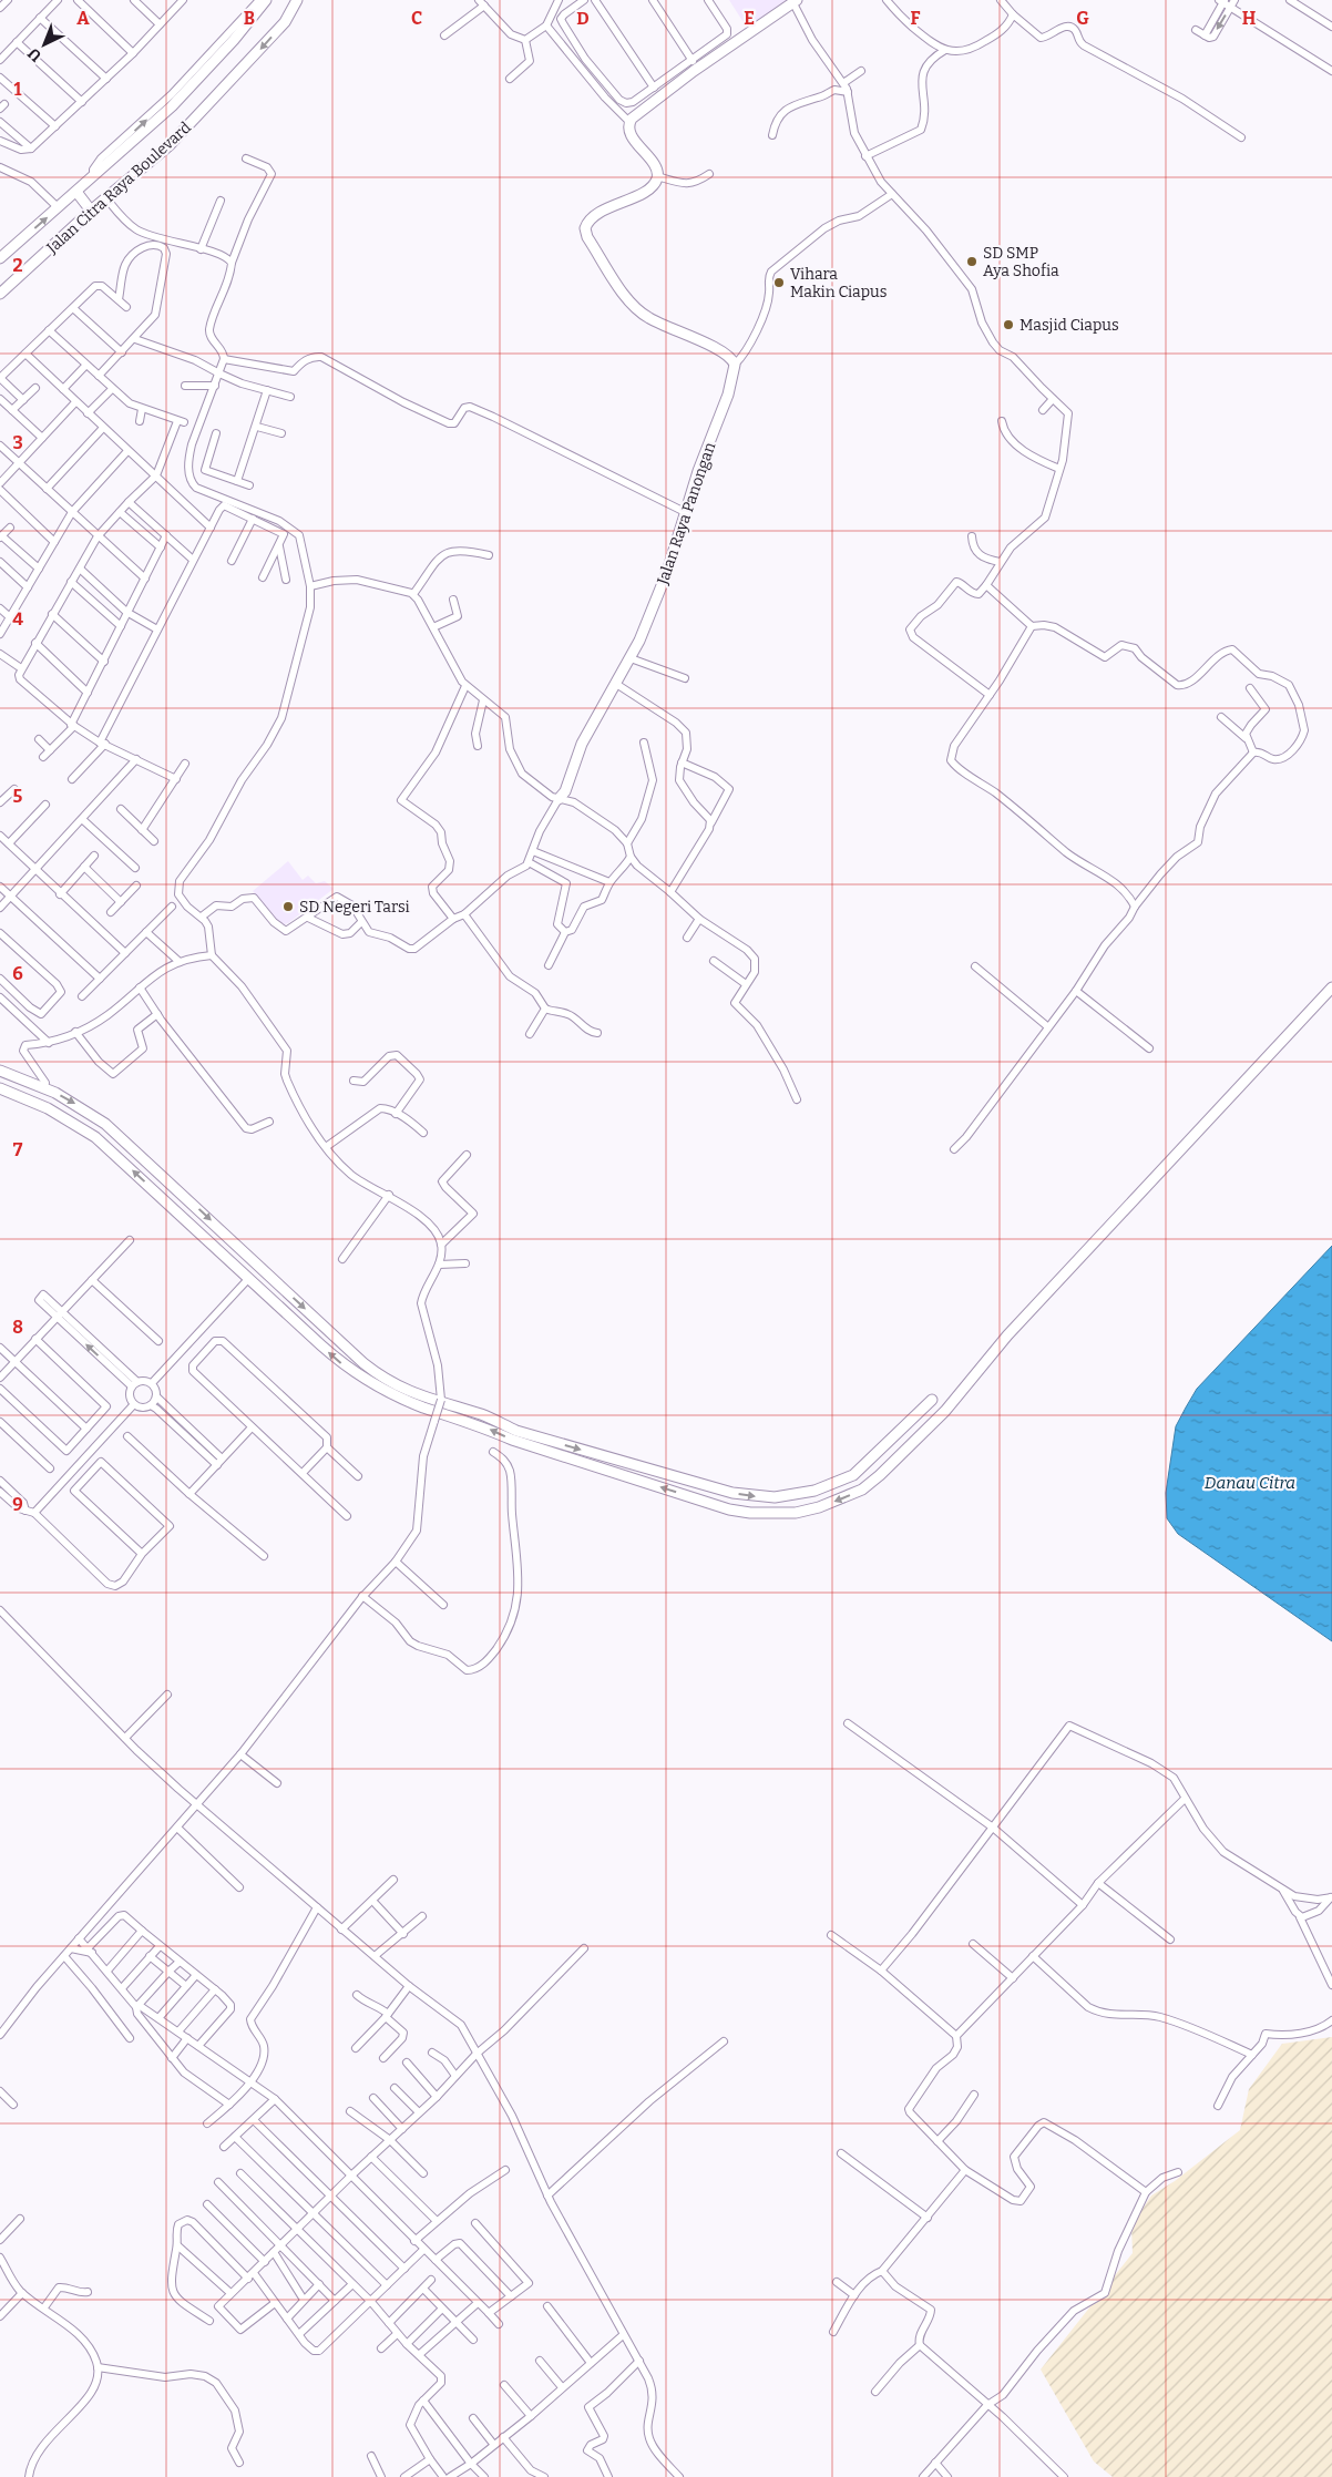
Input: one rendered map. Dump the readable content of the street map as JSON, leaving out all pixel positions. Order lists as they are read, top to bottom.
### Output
{
  "streets": {
    "street": ["Jalan Citra Raya Boulevard", "Jalan Raya Panongan"]
  },
  "water": ["Danau Citra"],
  "places": [
    "SD SMP Aya Shofia",
    "Vihara Makin Ciapus",
    "Masjid Ciapus",
    "SD Negeri Tarsi"
  ],
  "north": "bottom left",
  "grid": {
    "columns": [
      "A",
      "B",
      "C",
      "D",
      "E",
      "F",
      "G",
      "H"
    ],
    "rows": [
      "1",
      "2",
      "3",
      "4",
      "5",
      "6",
      "7",
      "8",
      "9"
    ]
  }
}
